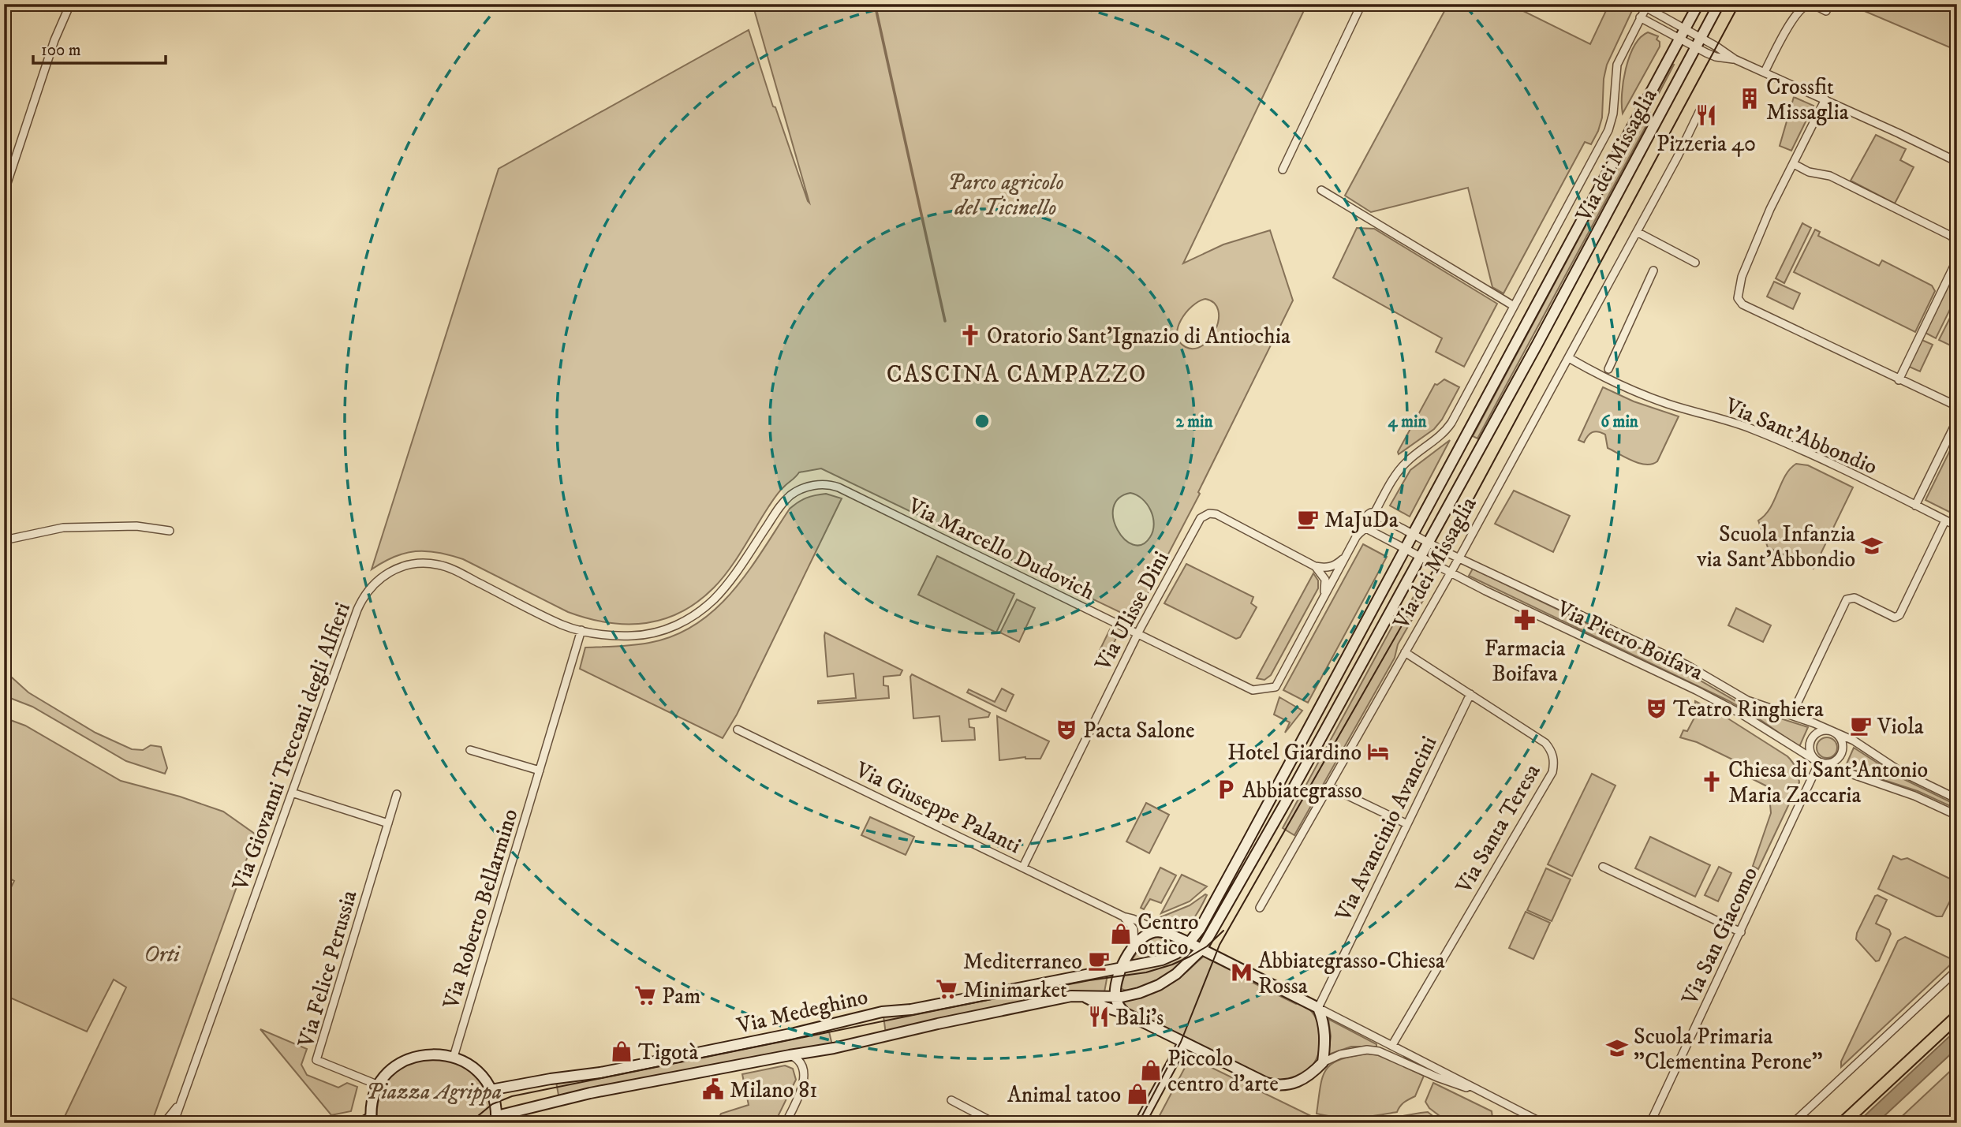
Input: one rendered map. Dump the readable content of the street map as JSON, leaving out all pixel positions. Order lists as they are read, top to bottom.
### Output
{
  "streets": {
    "main road": ["Via dei Missaglia", "Via Medeghino"],
    "street": [
      "Via Sant'Abbondio",
      "Via Marcello Dudovich",
      "Via Ulisse Dini",
      "Via Pietro Boifava",
      "Via Giovanni Treccani degli Alfieri",
      "Via Giuseppe Palanti",
      "Via Avancinio Avancini",
      "Via Santa Teresa",
      "Via Roberto Bellarmino",
      "Via San Giacomo",
      "Via Felice Perussia"
    ]
  },
  "crossings": [
    ["Via dei Missaglia", "Via Sant'Abbondio"],
    ["Via dei Missaglia", "Via Marcello Dudovich"],
    ["Via dei Missaglia", "Via Ulisse Dini"],
    ["Via dei Missaglia", "Via Pietro Boifava"],
    ["Via dei Missaglia", "Via Santa Teresa"],
    ["Via dei Missaglia", "Via Medeghino"],
    ["Via Marcello Dudovich", "Via Ulisse Dini"],
    ["Via Marcello Dudovich", "Via Giovanni Treccani degli Alfieri"],
    ["Via Ulisse Dini", "Via Giuseppe Palanti"],
    ["Via Pietro Boifava", "Via San Giacomo"],
    ["Via Giovanni Treccani degli Alfieri", "Via Roberto Bellarmino"],
    ["Via Avancinio Avancini", "Via Santa Teresa"]
  ],
  "districts": ["CASCINA CAMPAZZO"],
  "parks": ["Parco agricolo del Ticinello", "Orti", "Piazza Agrippa"],
  "places": {
    "building": ["Crossfit Missaglia"],
    "restaurant": ["Pizzeria 40", "Bali's"],
    "church": ["Oratorio Sant'Ignazio di Antiochia", "Chiesa di Sant'Antonio Maria Zaccaria"],
    "cafe": ["MaJuDa", "Viola", "Mediterraneo"],
    "school or university": ["Scuola Infanzia via Sant'Abbondio", "Scuola Primaria \"Clementina Perone\""],
    "pharmacy": ["Farmacia Boifava"],
    "theatre": ["Teatro Ringhiera", "Pacta Salone"],
    "hotel": ["Hotel Giardino"],
    "parking": ["Abbiategrasso"],
    "shop": [
      "Centro ottico",
      "Tigotà",
      "Piccolo centro d'arte",
      "Animal tatoo"
    ],
    "metro station": ["Abbiategrasso-Chiesa Rossa"],
    "supermarket": ["Minimarket", "Pam"],
    "public building": ["Milano 81"]
  },
  "scale_bar": "100 m",
  "rings": ["2 min", "4 min", "6 min"]
}
